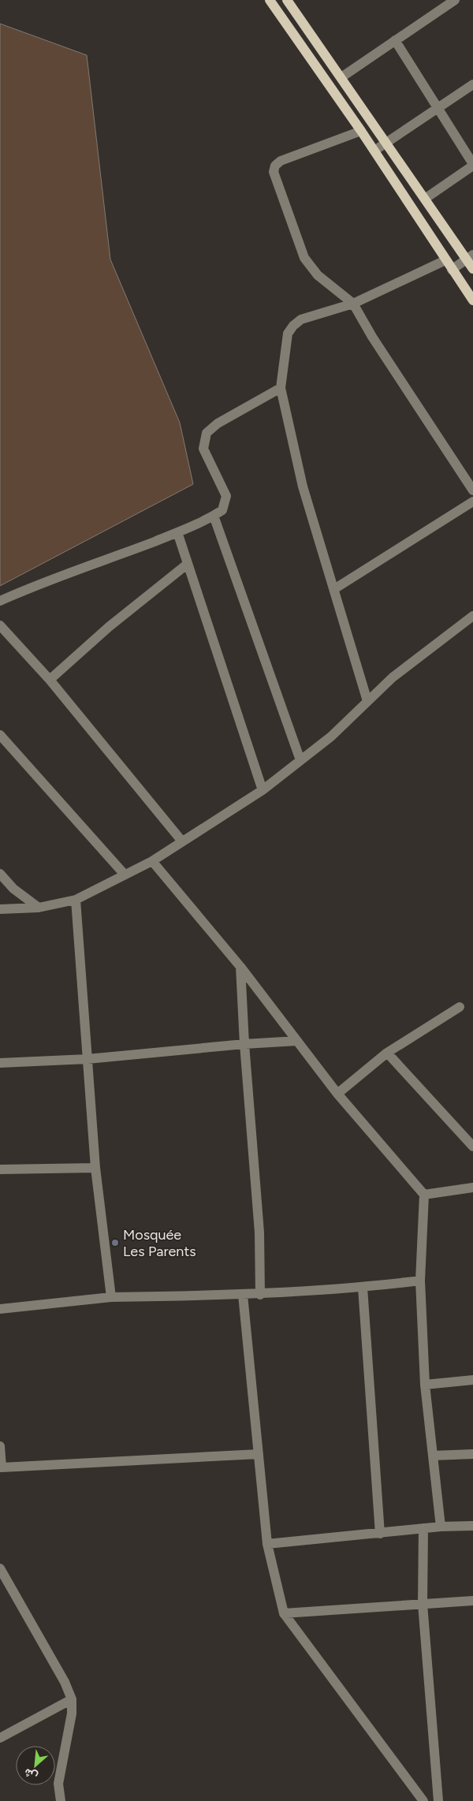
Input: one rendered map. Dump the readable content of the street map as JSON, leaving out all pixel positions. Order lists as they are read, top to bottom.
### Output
{
  "places": ["Mosquée Les Parents"],
  "north": "bottom left"
}
